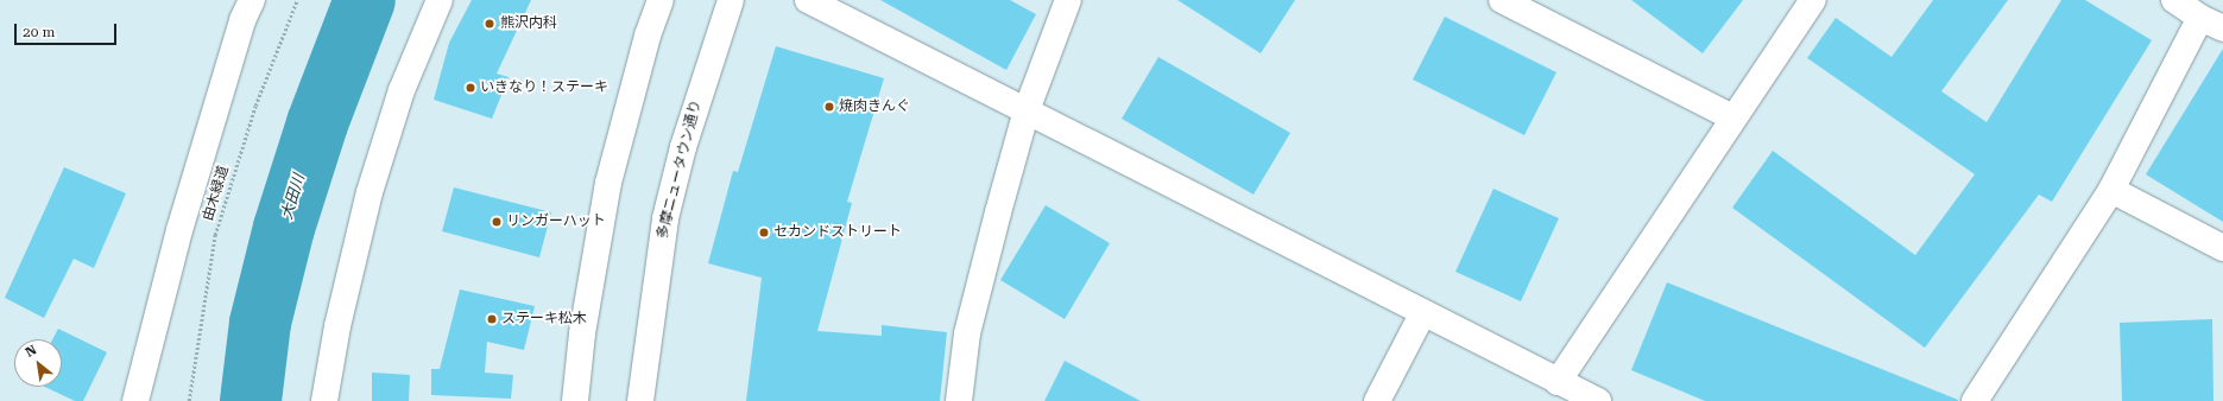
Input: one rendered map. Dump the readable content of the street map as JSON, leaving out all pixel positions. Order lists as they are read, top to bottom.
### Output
{
  "streets": {
    "street": ["多摩ニュータウン通り"],
    "path": ["由木緑道"]
  },
  "water": ["大田川"],
  "places": [
    "熊沢内科",
    "いきなり！ステーキ",
    "焼肉きんぐ",
    "リンガーハット",
    "セカンドストリート",
    "ステーキ松木"
  ],
  "scale_bar": "20 m",
  "north": "top left"
}
